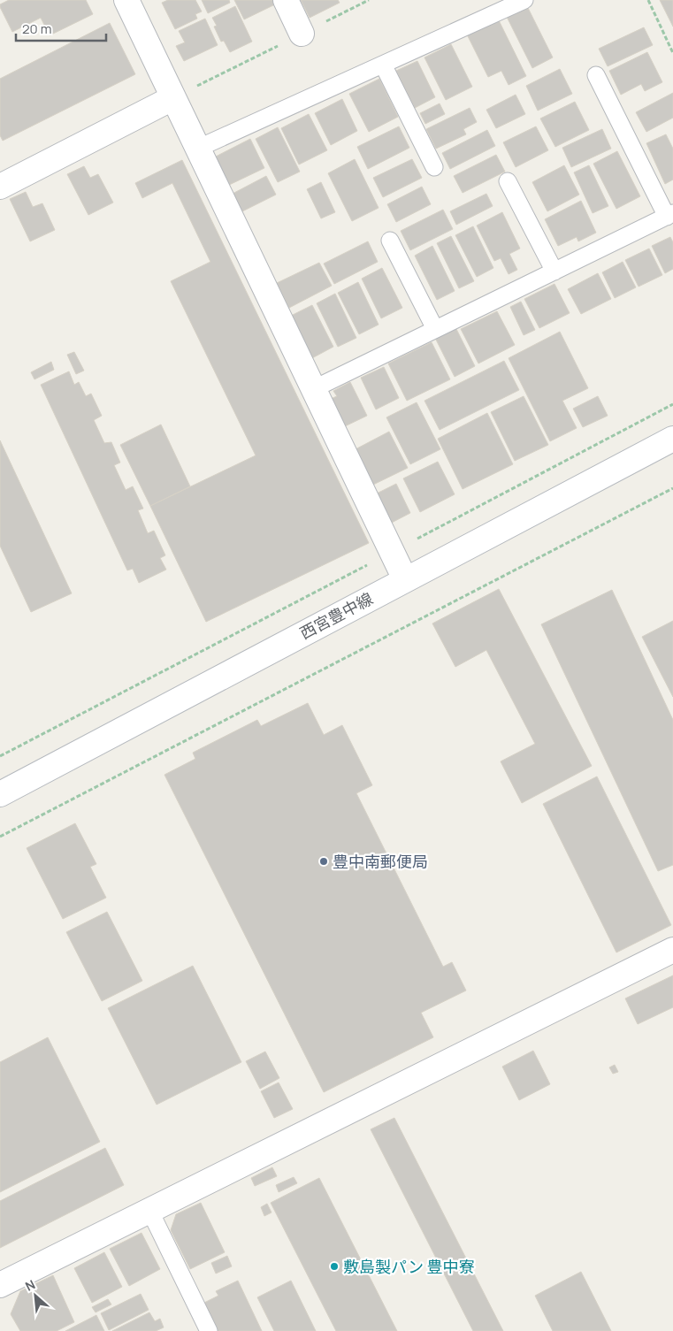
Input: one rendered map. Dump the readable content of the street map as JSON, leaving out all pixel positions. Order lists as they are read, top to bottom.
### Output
{
  "streets": {
    "street": ["西宮豊中線"]
  },
  "places": ["豊中南郵便局", "敷島製パン 豊中寮"],
  "scale_bar": "20 m",
  "north": "top left"
}
